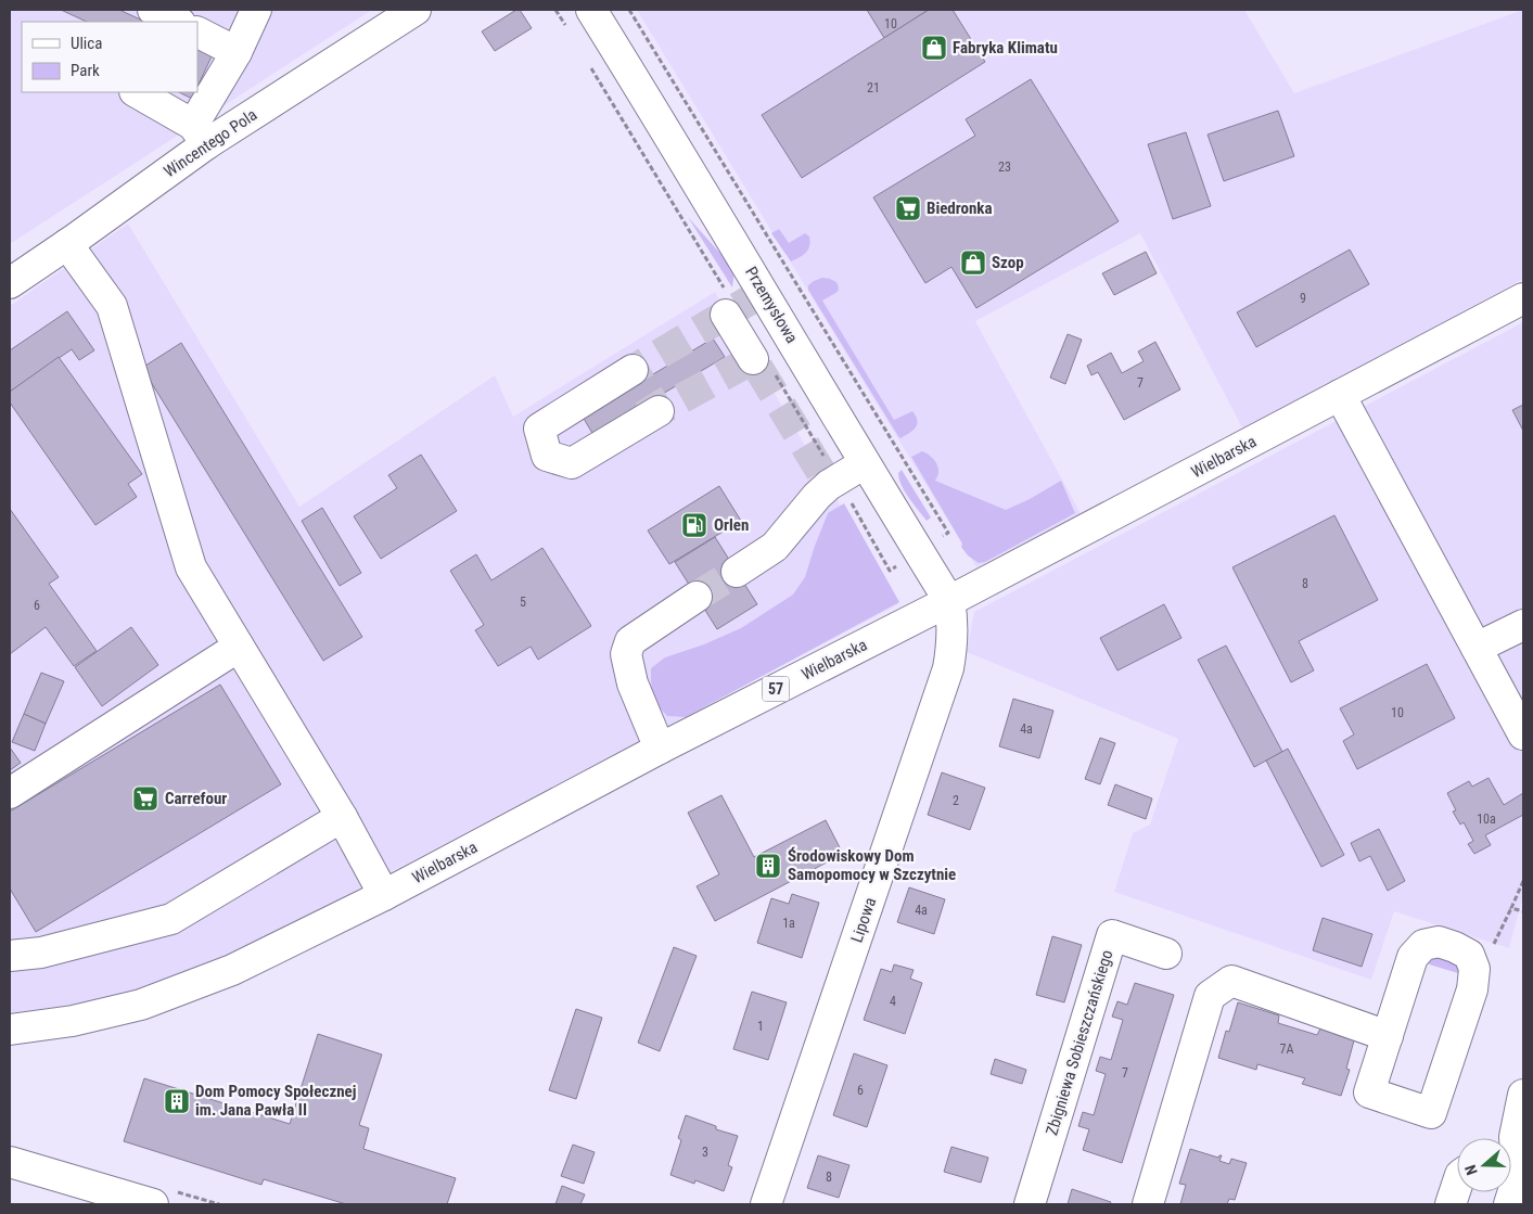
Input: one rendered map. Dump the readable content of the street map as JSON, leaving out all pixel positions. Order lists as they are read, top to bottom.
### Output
{
  "streets": {
    "street": [
      "Wincentego Pola",
      "Przemysłowa",
      "Wielbarska",
      "57",
      "Lipowa",
      "Zbigniewa Sobieszczańskiego"
    ]
  },
  "crossings": [
    ["Przemysłowa", "Wielbarska"],
    ["Przemysłowa", "Lipowa"],
    ["Wielbarska", "Lipowa"]
  ],
  "places": {
    "shop": ["Fabryka Klimatu", "Szop"],
    "supermarket": ["Biedronka", "Carrefour"],
    "fuel station": ["Orlen"],
    "building": ["Środowiskowy Dom Samopomocy w Szczytnie", "Dom Pomocy Społecznej im. Jana Pawła II"]
  },
  "house_numbers": [
    "10",
    "21",
    "23",
    "9",
    "7",
    "8",
    "5",
    "6",
    "10",
    "4a",
    "2",
    "10a",
    "4a",
    "1a",
    "4",
    "1",
    "7A",
    "7",
    "6",
    "3",
    "8"
  ],
  "legend": ["Ulica", "Park"],
  "north": "left"
}
